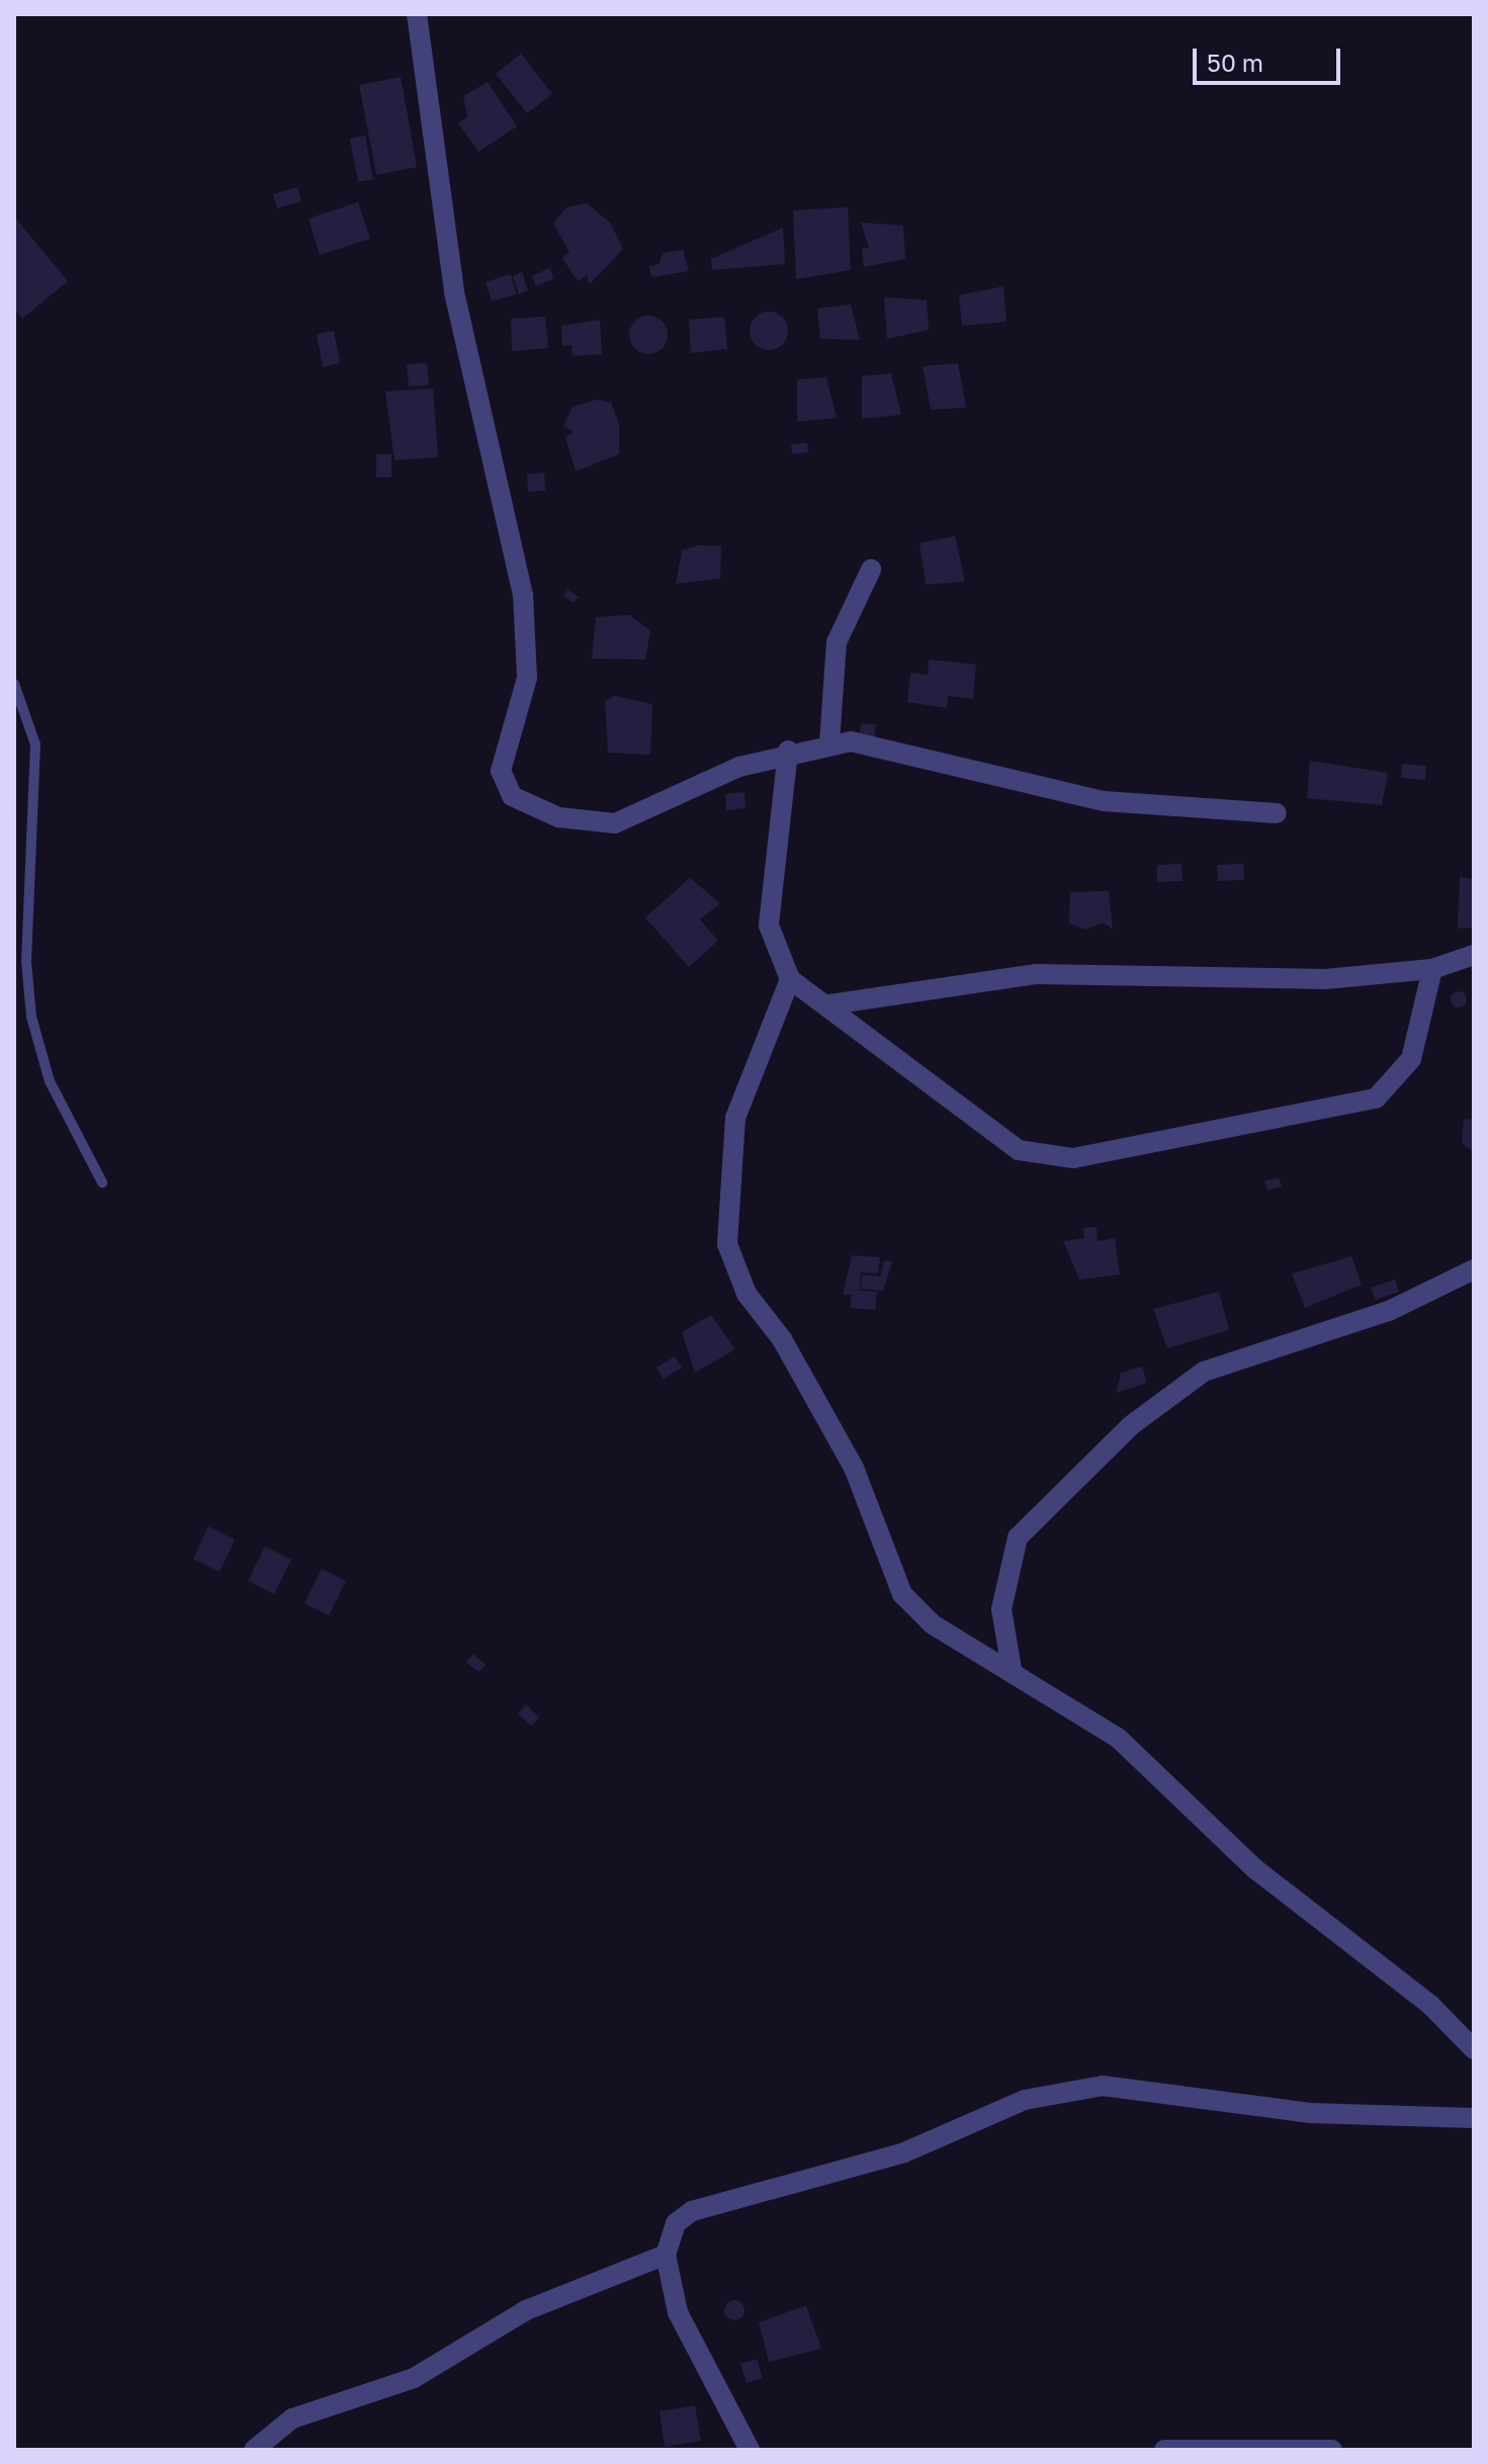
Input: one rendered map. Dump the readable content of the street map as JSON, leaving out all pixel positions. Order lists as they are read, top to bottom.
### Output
{
  "scale_bar": "50 m"
}
